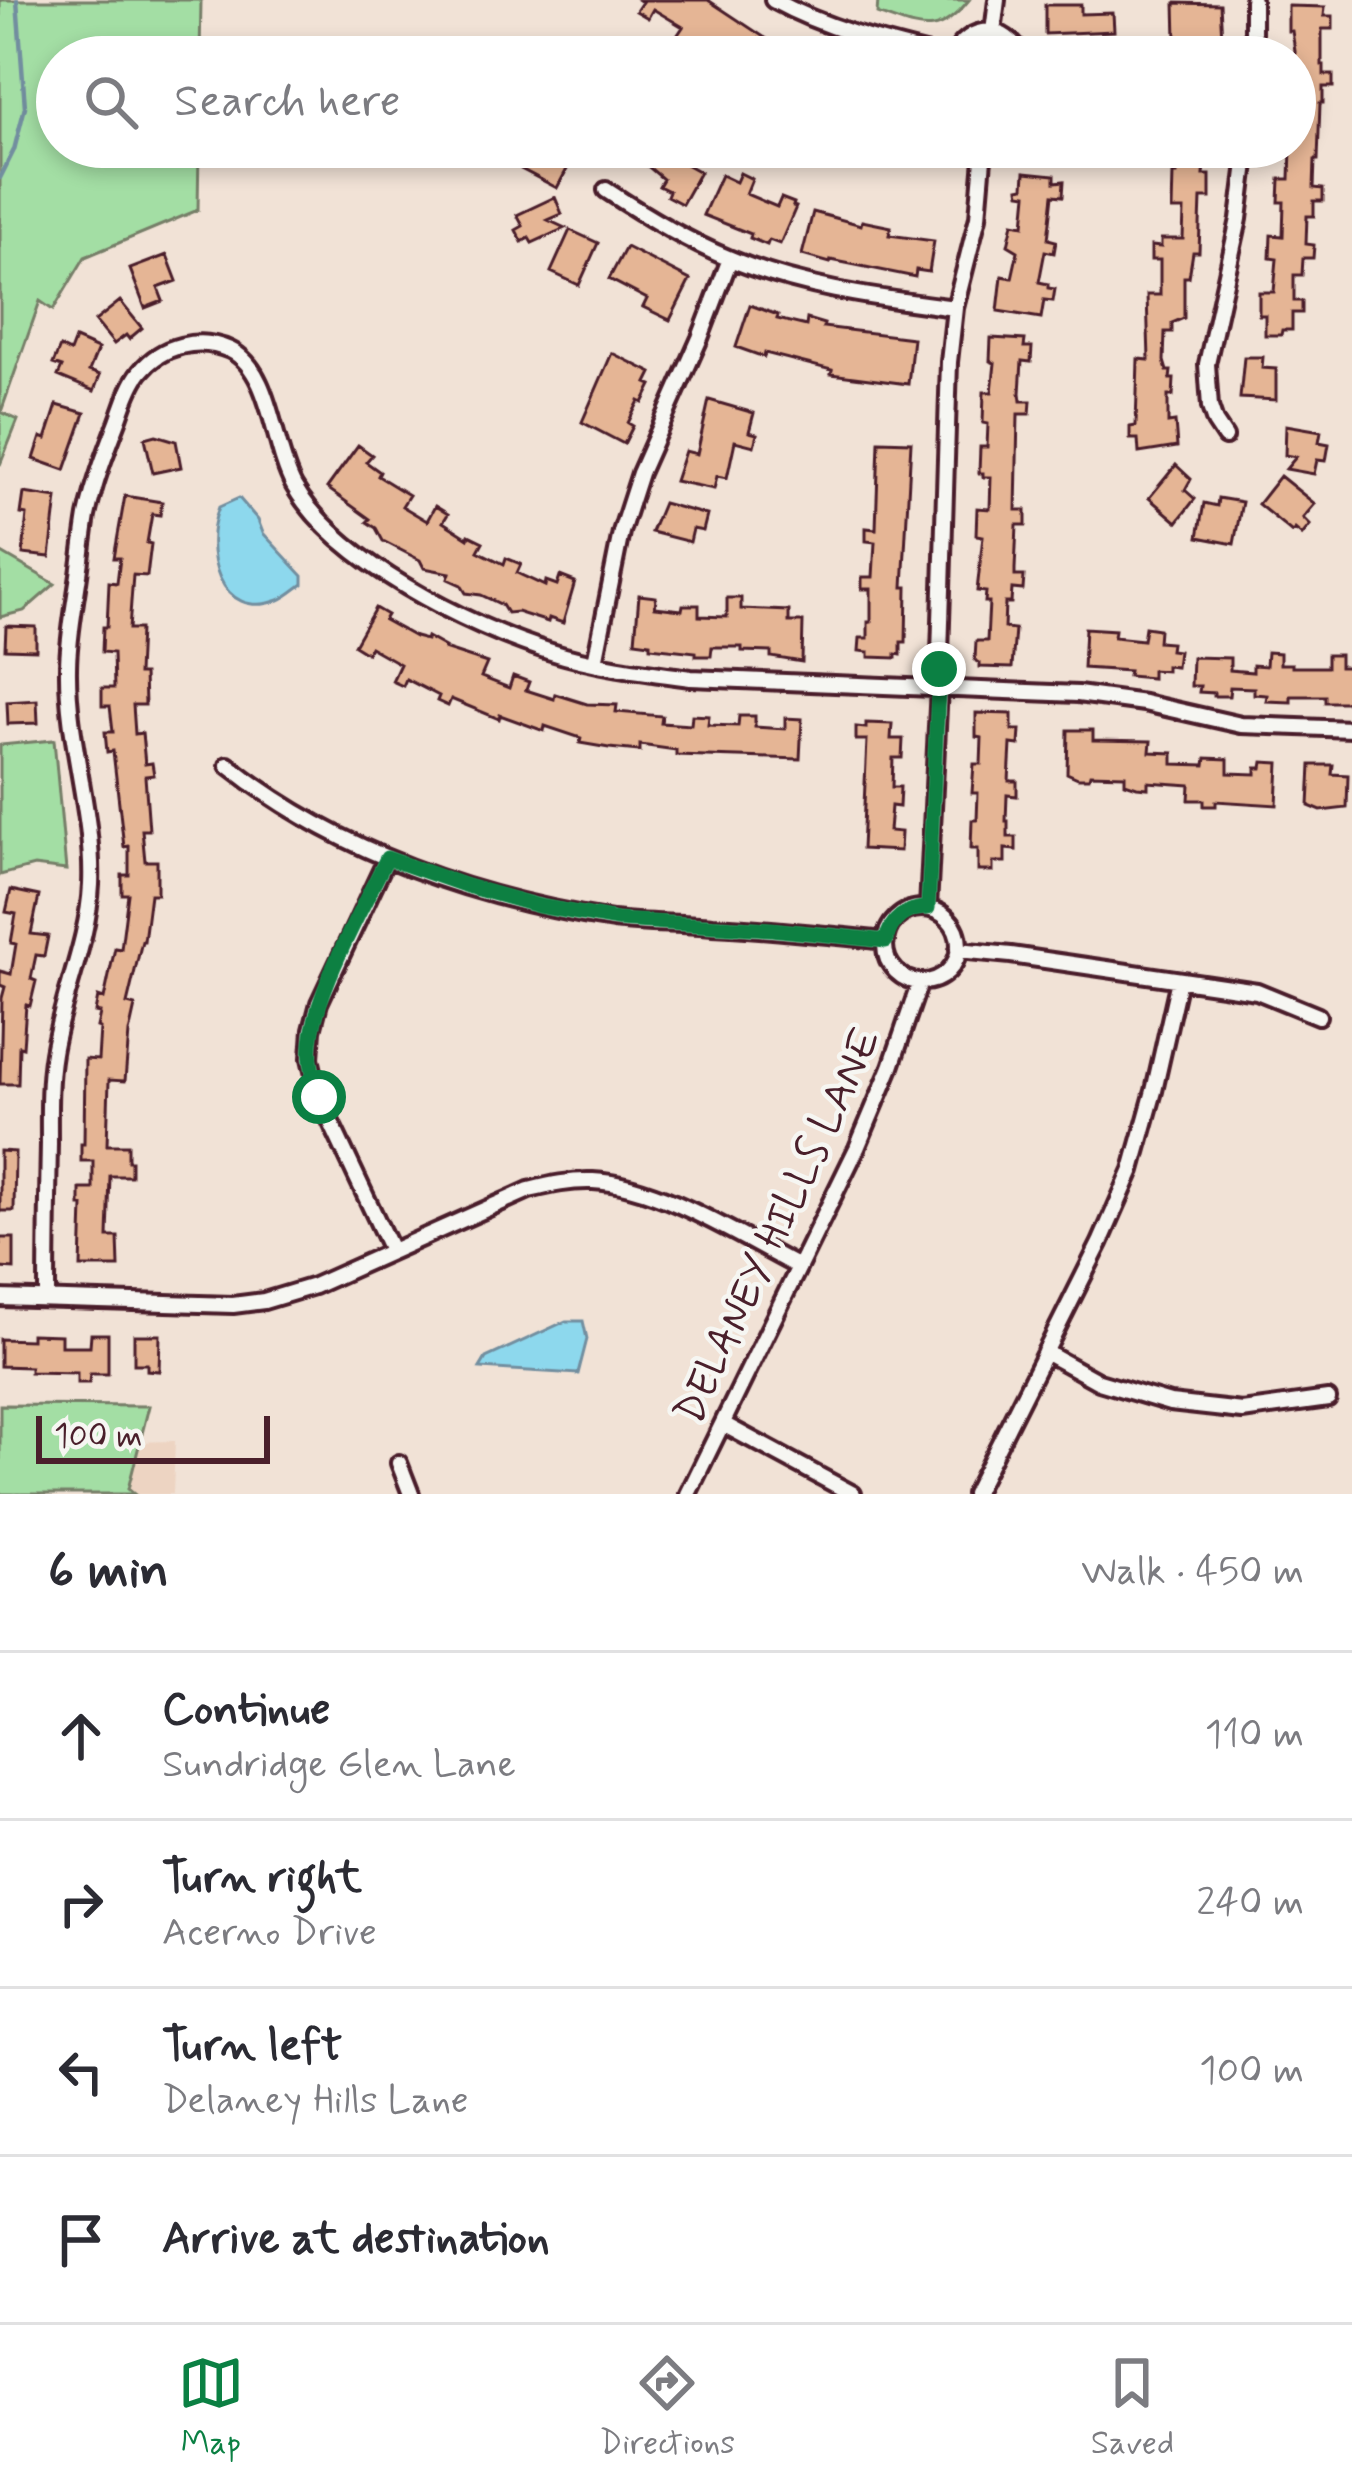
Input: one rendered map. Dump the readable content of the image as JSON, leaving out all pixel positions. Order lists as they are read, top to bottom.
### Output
{
  "streets": {
    "street": ["DELANEY HILLS LANE"]
  },
  "scale_bar": "100 m",
  "page": {
    "search": "Search here",
    "scale": "100 m",
    "heading": ["6 min", "Walk · 450 m"],
    "list": [
      ["Continue", "Sundridge Glen Lane", "110 m"],
      ["Turn right", "Acerno Drive", "240 m"],
      ["Turn left", "Delaney Hills Lane", "100 m"],
      "Arrive at destination"
    ],
    "nav": ["Map", "Directions", "Saved"]
  }
}
